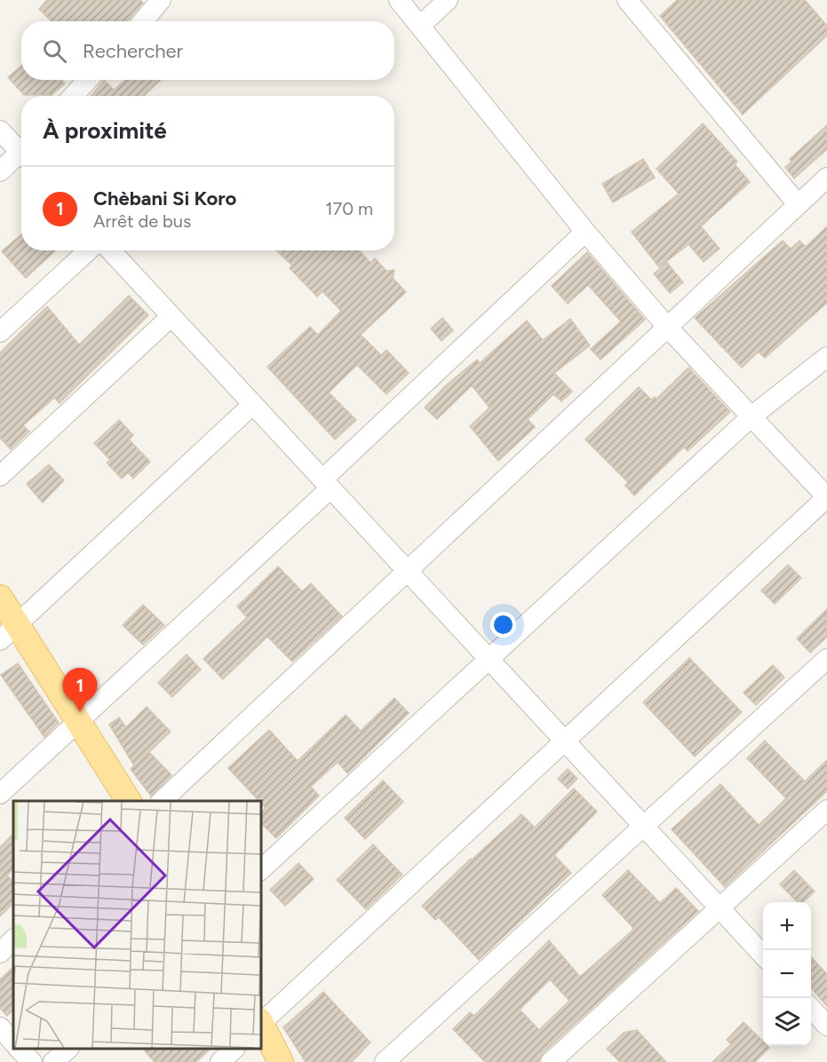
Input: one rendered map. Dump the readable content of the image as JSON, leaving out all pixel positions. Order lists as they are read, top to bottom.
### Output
{
  "page": {
    "search": "Rechercher",
    "heading": "À proximité",
    "list": [
      {
        "mark": "1",
        "name": "Chèbani Si Koro",
        "note": "Arrêt de bus",
        "value": "170 m"
      }
    ],
    "pins": "1",
    "map_buttons": ["+", "−"]
  }
}
